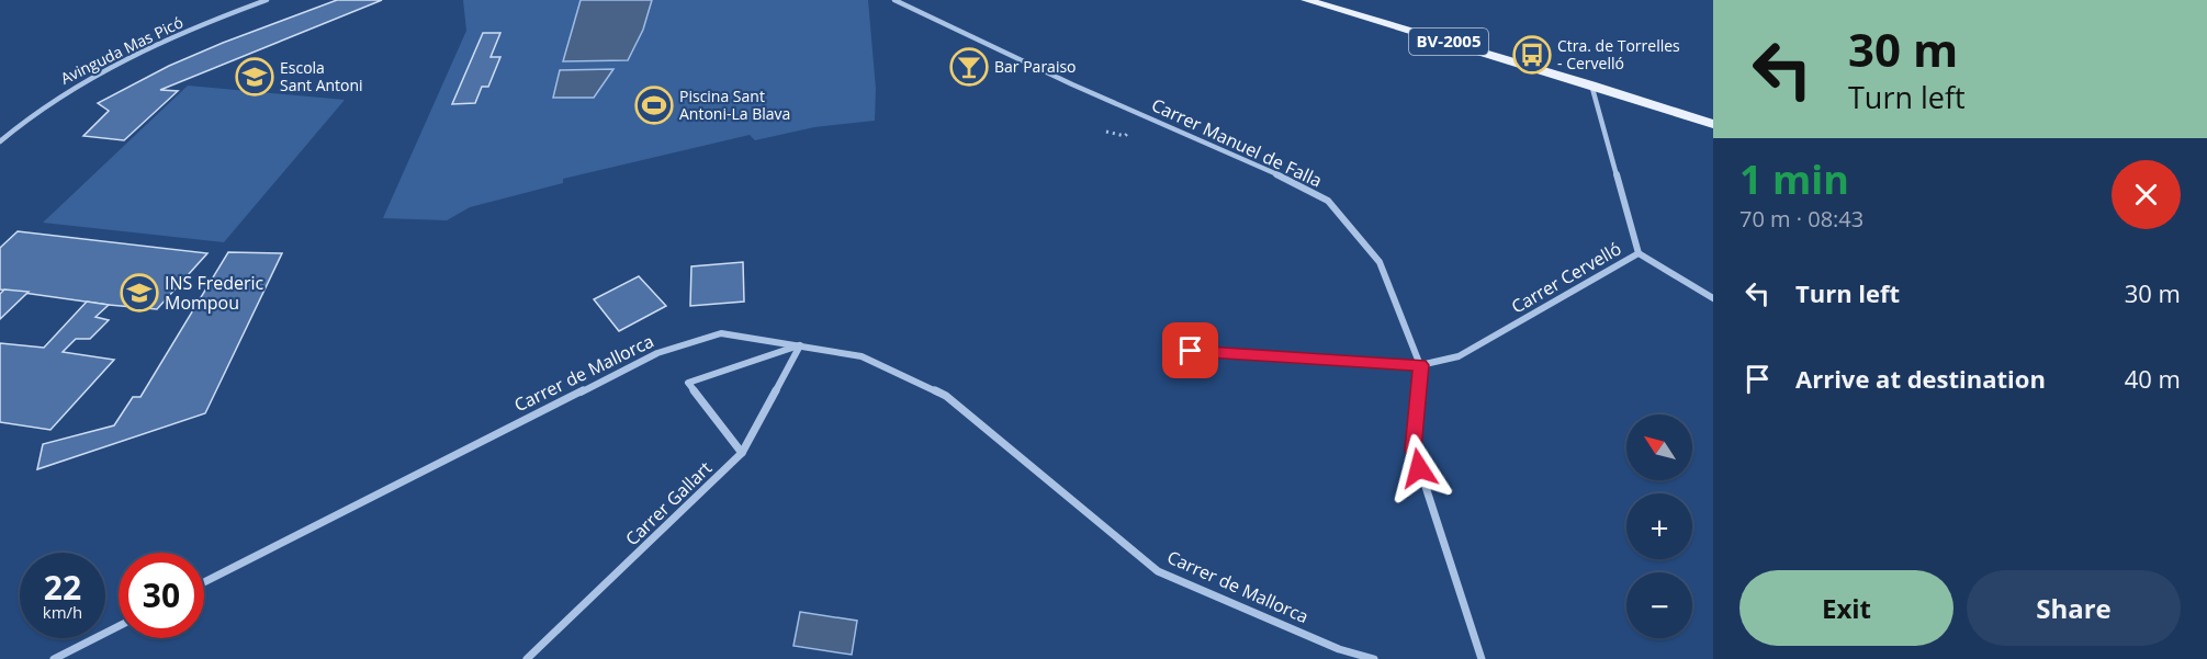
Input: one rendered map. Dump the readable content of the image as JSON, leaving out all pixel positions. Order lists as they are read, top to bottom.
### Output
{
  "streets": {
    "main road": ["BV-2005"],
    "street": [
      "Avinguda Mas Picó",
      "Carrer Manuel de Falla",
      "Carrer Cervelló",
      "Carrer de Mallorca",
      "Carrer Gallart"
    ]
  },
  "crossings": [
    ["BV-2005", "Carrer Cervelló"],
    ["Carrer Manuel de Falla", "Carrer Cervelló"],
    ["Carrer de Mallorca", "Carrer Gallart"]
  ],
  "places": {
    "bus stop": ["Ctra. de Torrelles - Cervelló"],
    "bar": ["Bar Paraiso"],
    "school or university": ["Escola Sant Antoni", "INS Frederic Mompou"],
    "sports": ["Piscina Sant Antoni-La Blava"]
  },
  "north": "top left",
  "page": {
    "turn": ["30 m", "Turn left"],
    "heading": ["1 min", "70 m · 08:43"],
    "list": [
      {
        "name": "Turn left",
        "value": "30 m"
      },
      {
        "name": "Arrive at destination",
        "value": "40 m"
      }
    ],
    "map_buttons": ["+", "−"],
    "speed": "22 km/h",
    "limit": "30",
    "buttons": ["Exit", "Share"]
  }
}
